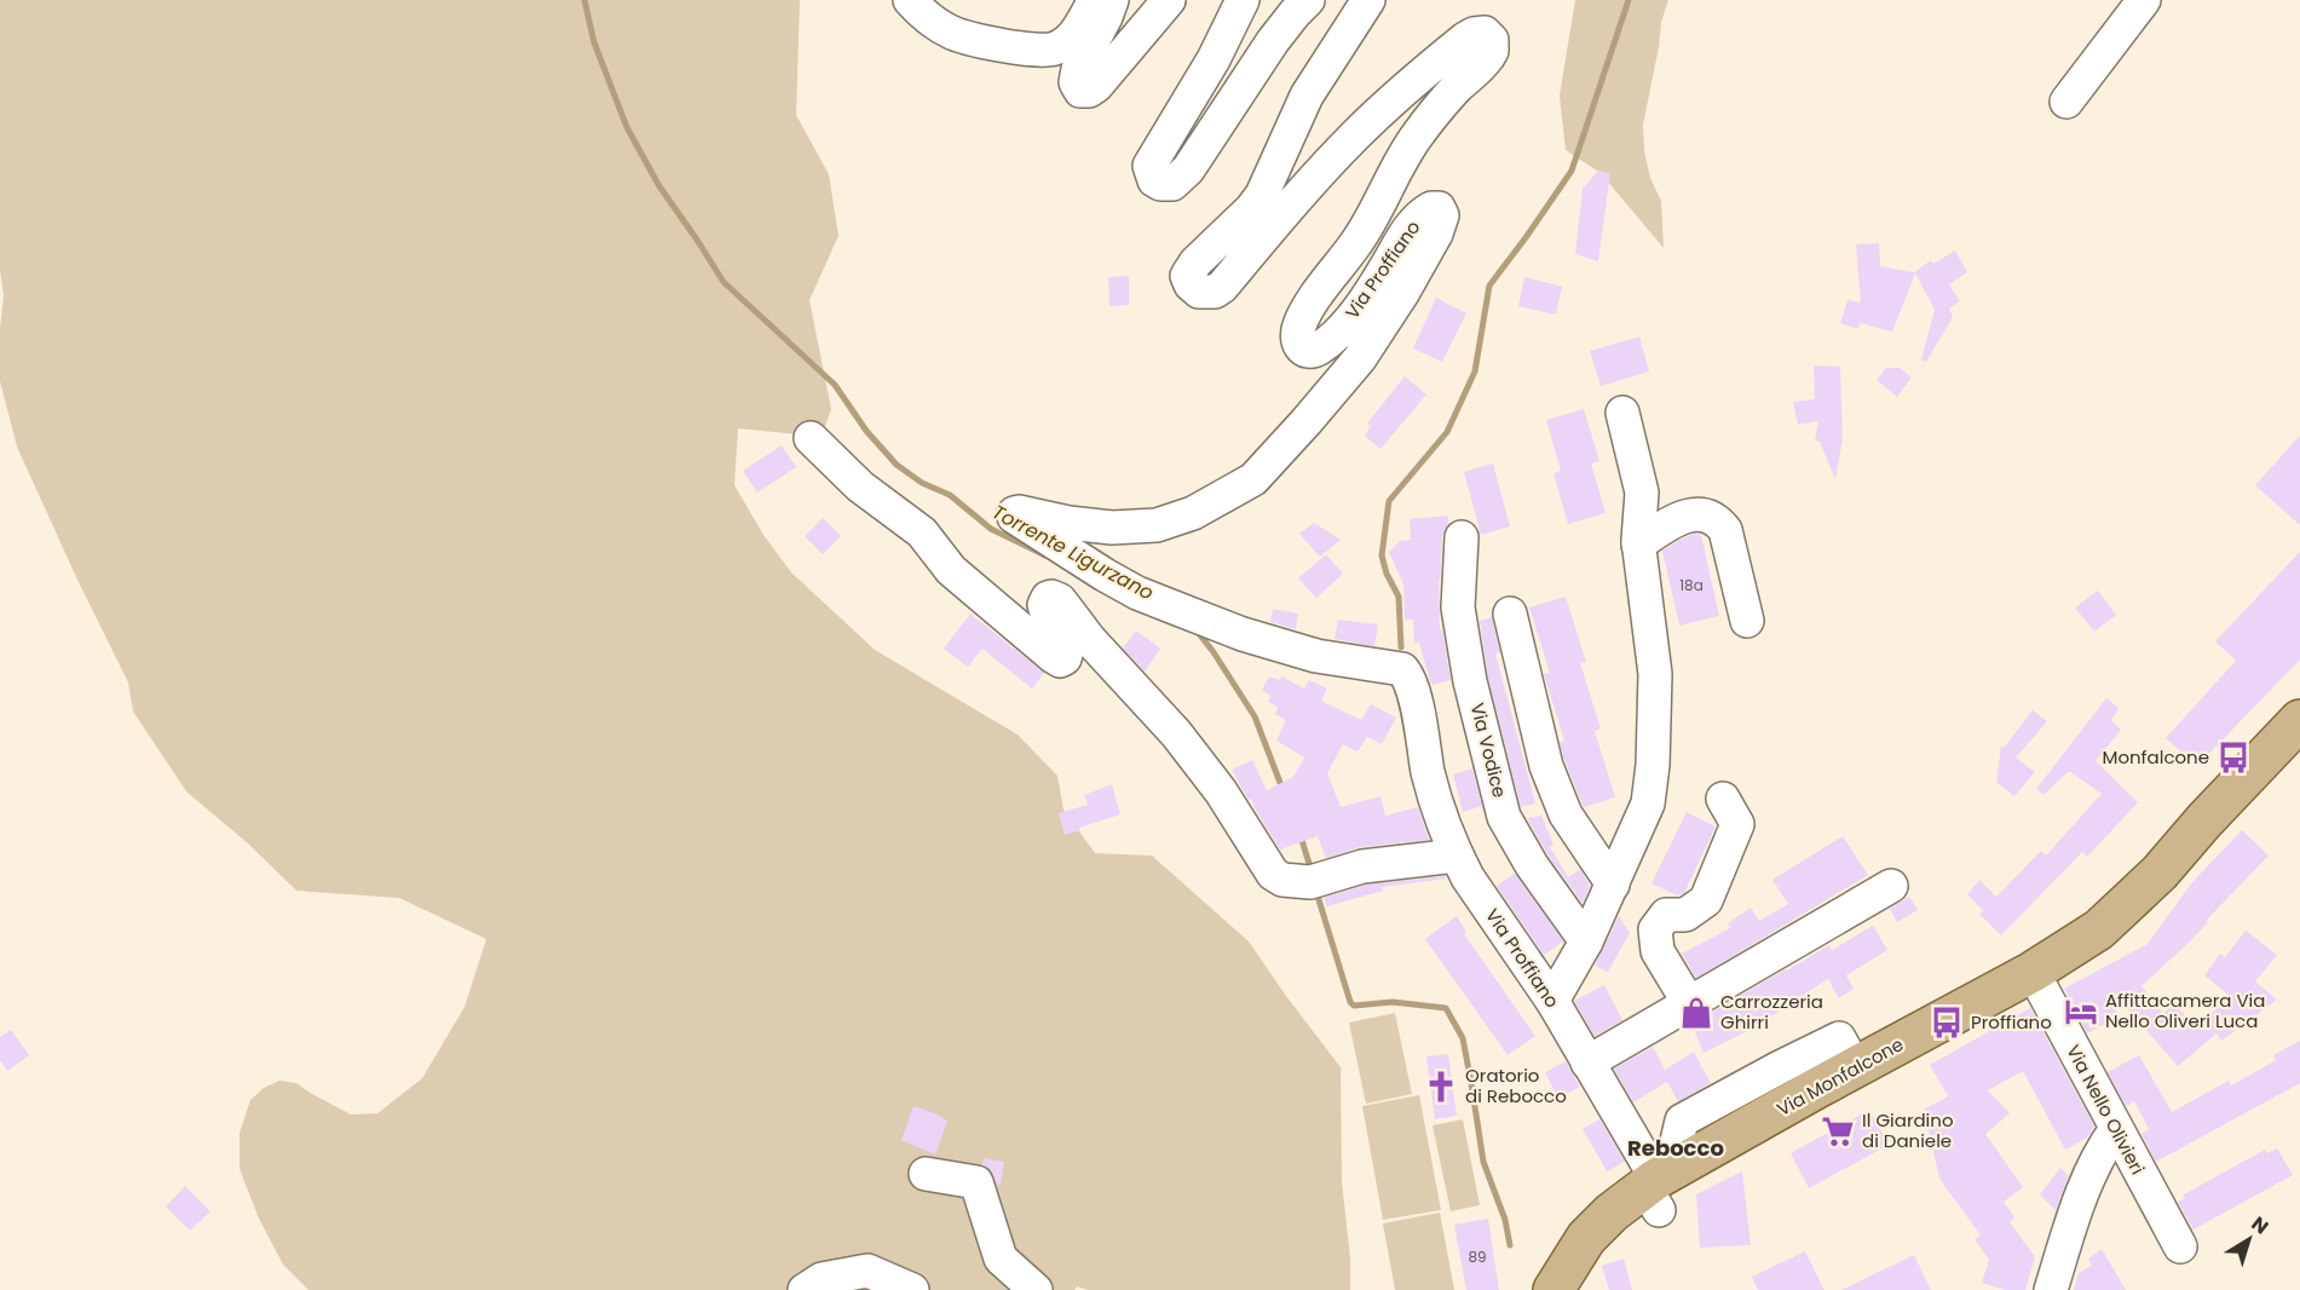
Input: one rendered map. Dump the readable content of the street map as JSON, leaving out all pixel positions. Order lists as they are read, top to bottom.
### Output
{
  "streets": {
    "main road": ["Via Monfalcone"],
    "street": ["Via Proffiano", "Via Vodice", "Via Nello Olivieri"]
  },
  "crossings": [
    ["Via Proffiano", "Via Monfalcone"],
    ["Via Monfalcone", "Via Nello Olivieri"]
  ],
  "districts": ["Rebocco"],
  "water": ["Torrente Ligurzano"],
  "places": {
    "bus stop": ["Monfalcone", "Proffiano"],
    "hotel": ["Affittacamera Via Nello Oliveri Luca"],
    "shop": ["Carrozzeria Ghirri"],
    "church": ["Oratorio di Rebocco"],
    "supermarket": ["Il Giardino di Daniele"]
  },
  "house_numbers": ["18a", "89"],
  "north": "top right"
}
